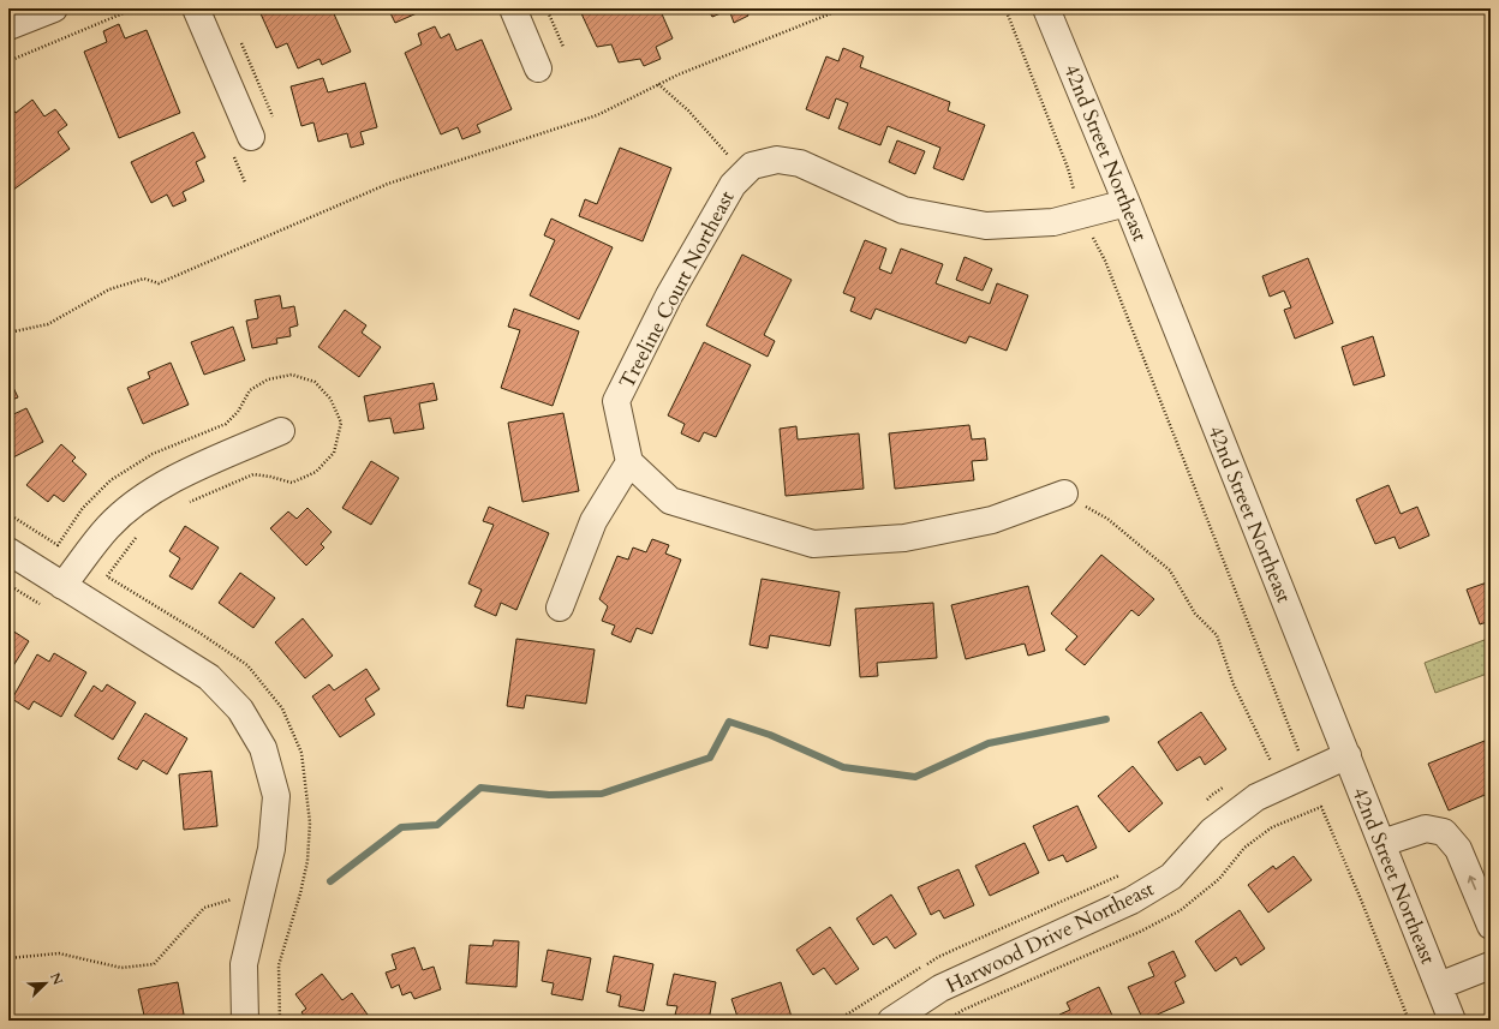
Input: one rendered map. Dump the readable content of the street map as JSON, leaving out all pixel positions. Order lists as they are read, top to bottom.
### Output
{
  "streets": {
    "street": ["42nd Street Northeast", "Treeline Court Northeast", "Harwood Drive Northeast"]
  },
  "crossings": [
    ["42nd Street Northeast", "Treeline Court Northeast"],
    ["42nd Street Northeast", "Harwood Drive Northeast"]
  ],
  "north": "top right"
}
